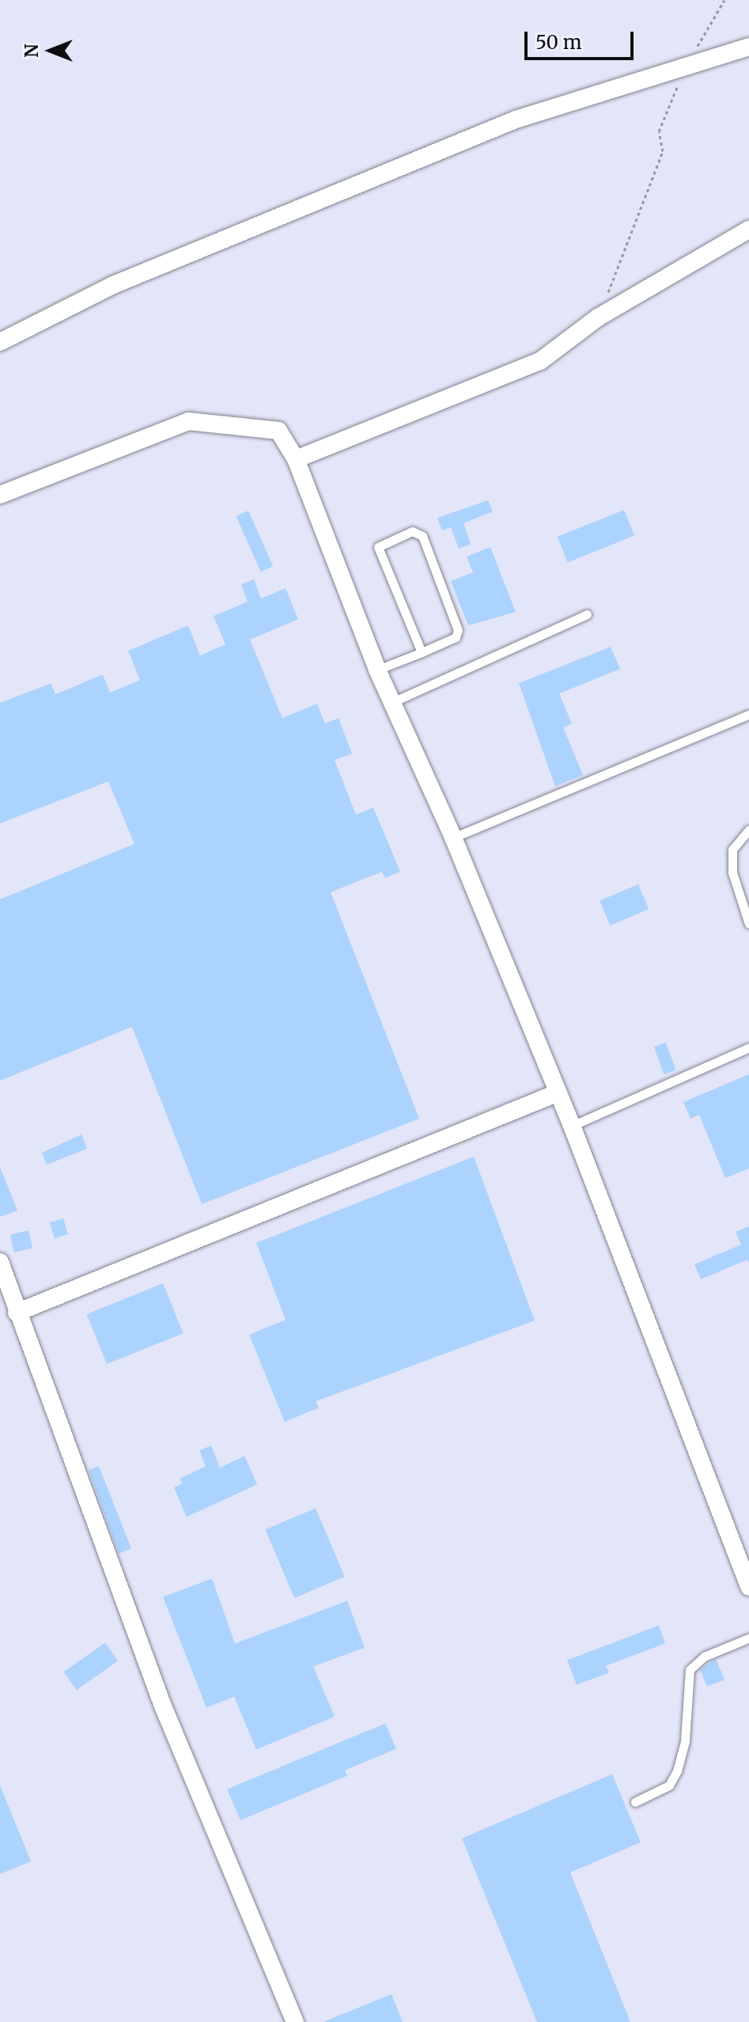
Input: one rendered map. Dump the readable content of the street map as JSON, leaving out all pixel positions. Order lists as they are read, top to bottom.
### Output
{
  "scale_bar": "50 m",
  "north": "left"
}
